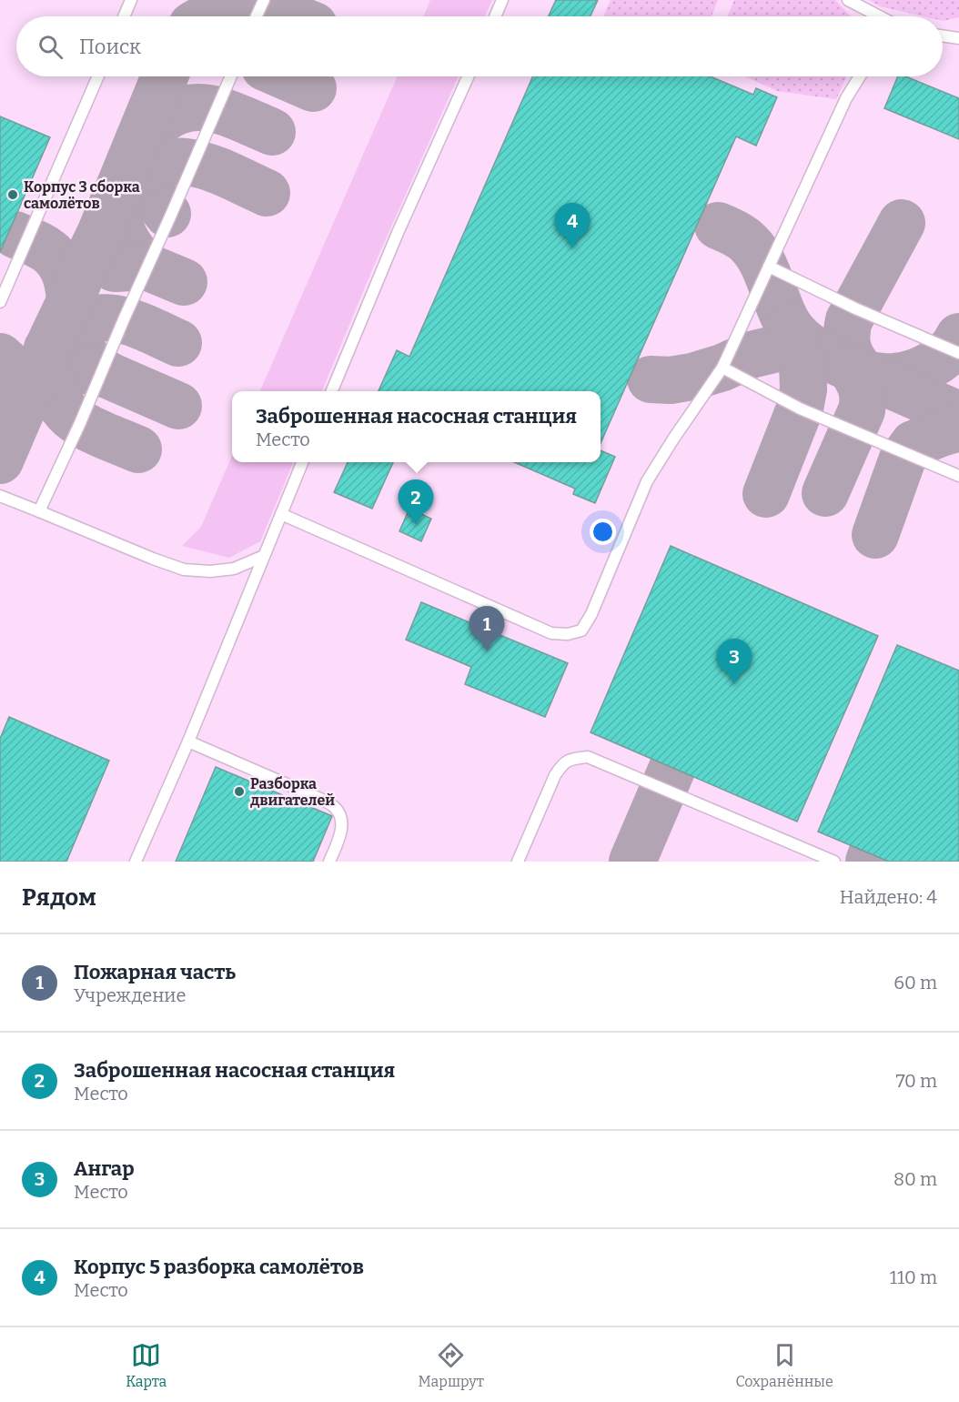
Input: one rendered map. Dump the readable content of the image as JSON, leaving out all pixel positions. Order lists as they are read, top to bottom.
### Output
{
  "places": ["Корпус 3 сборка самолётов", "Разборка двигателей"],
  "page": {
    "search": "Поиск",
    "pins": [
      "4",
      "2",
      "1",
      "3"
    ],
    "popup": ["Заброшенная насосная станция", "Место"],
    "heading": ["Рядом", "Найдено: 4"],
    "list": [
      {
        "mark": "1",
        "name": "Пожарная часть",
        "note": "Учреждение",
        "value": "60 m"
      },
      {
        "mark": "2",
        "name": "Заброшенная насосная станция",
        "note": "Место",
        "value": "70 m"
      },
      {
        "mark": "3",
        "name": "Ангар",
        "note": "Место",
        "value": "80 m"
      },
      {
        "mark": "4",
        "name": "Корпус 5 разборка самолётов",
        "note": "Место",
        "value": "110 m"
      }
    ],
    "nav": ["Карта", "Маршрут", "Сохранённые"]
  }
}
